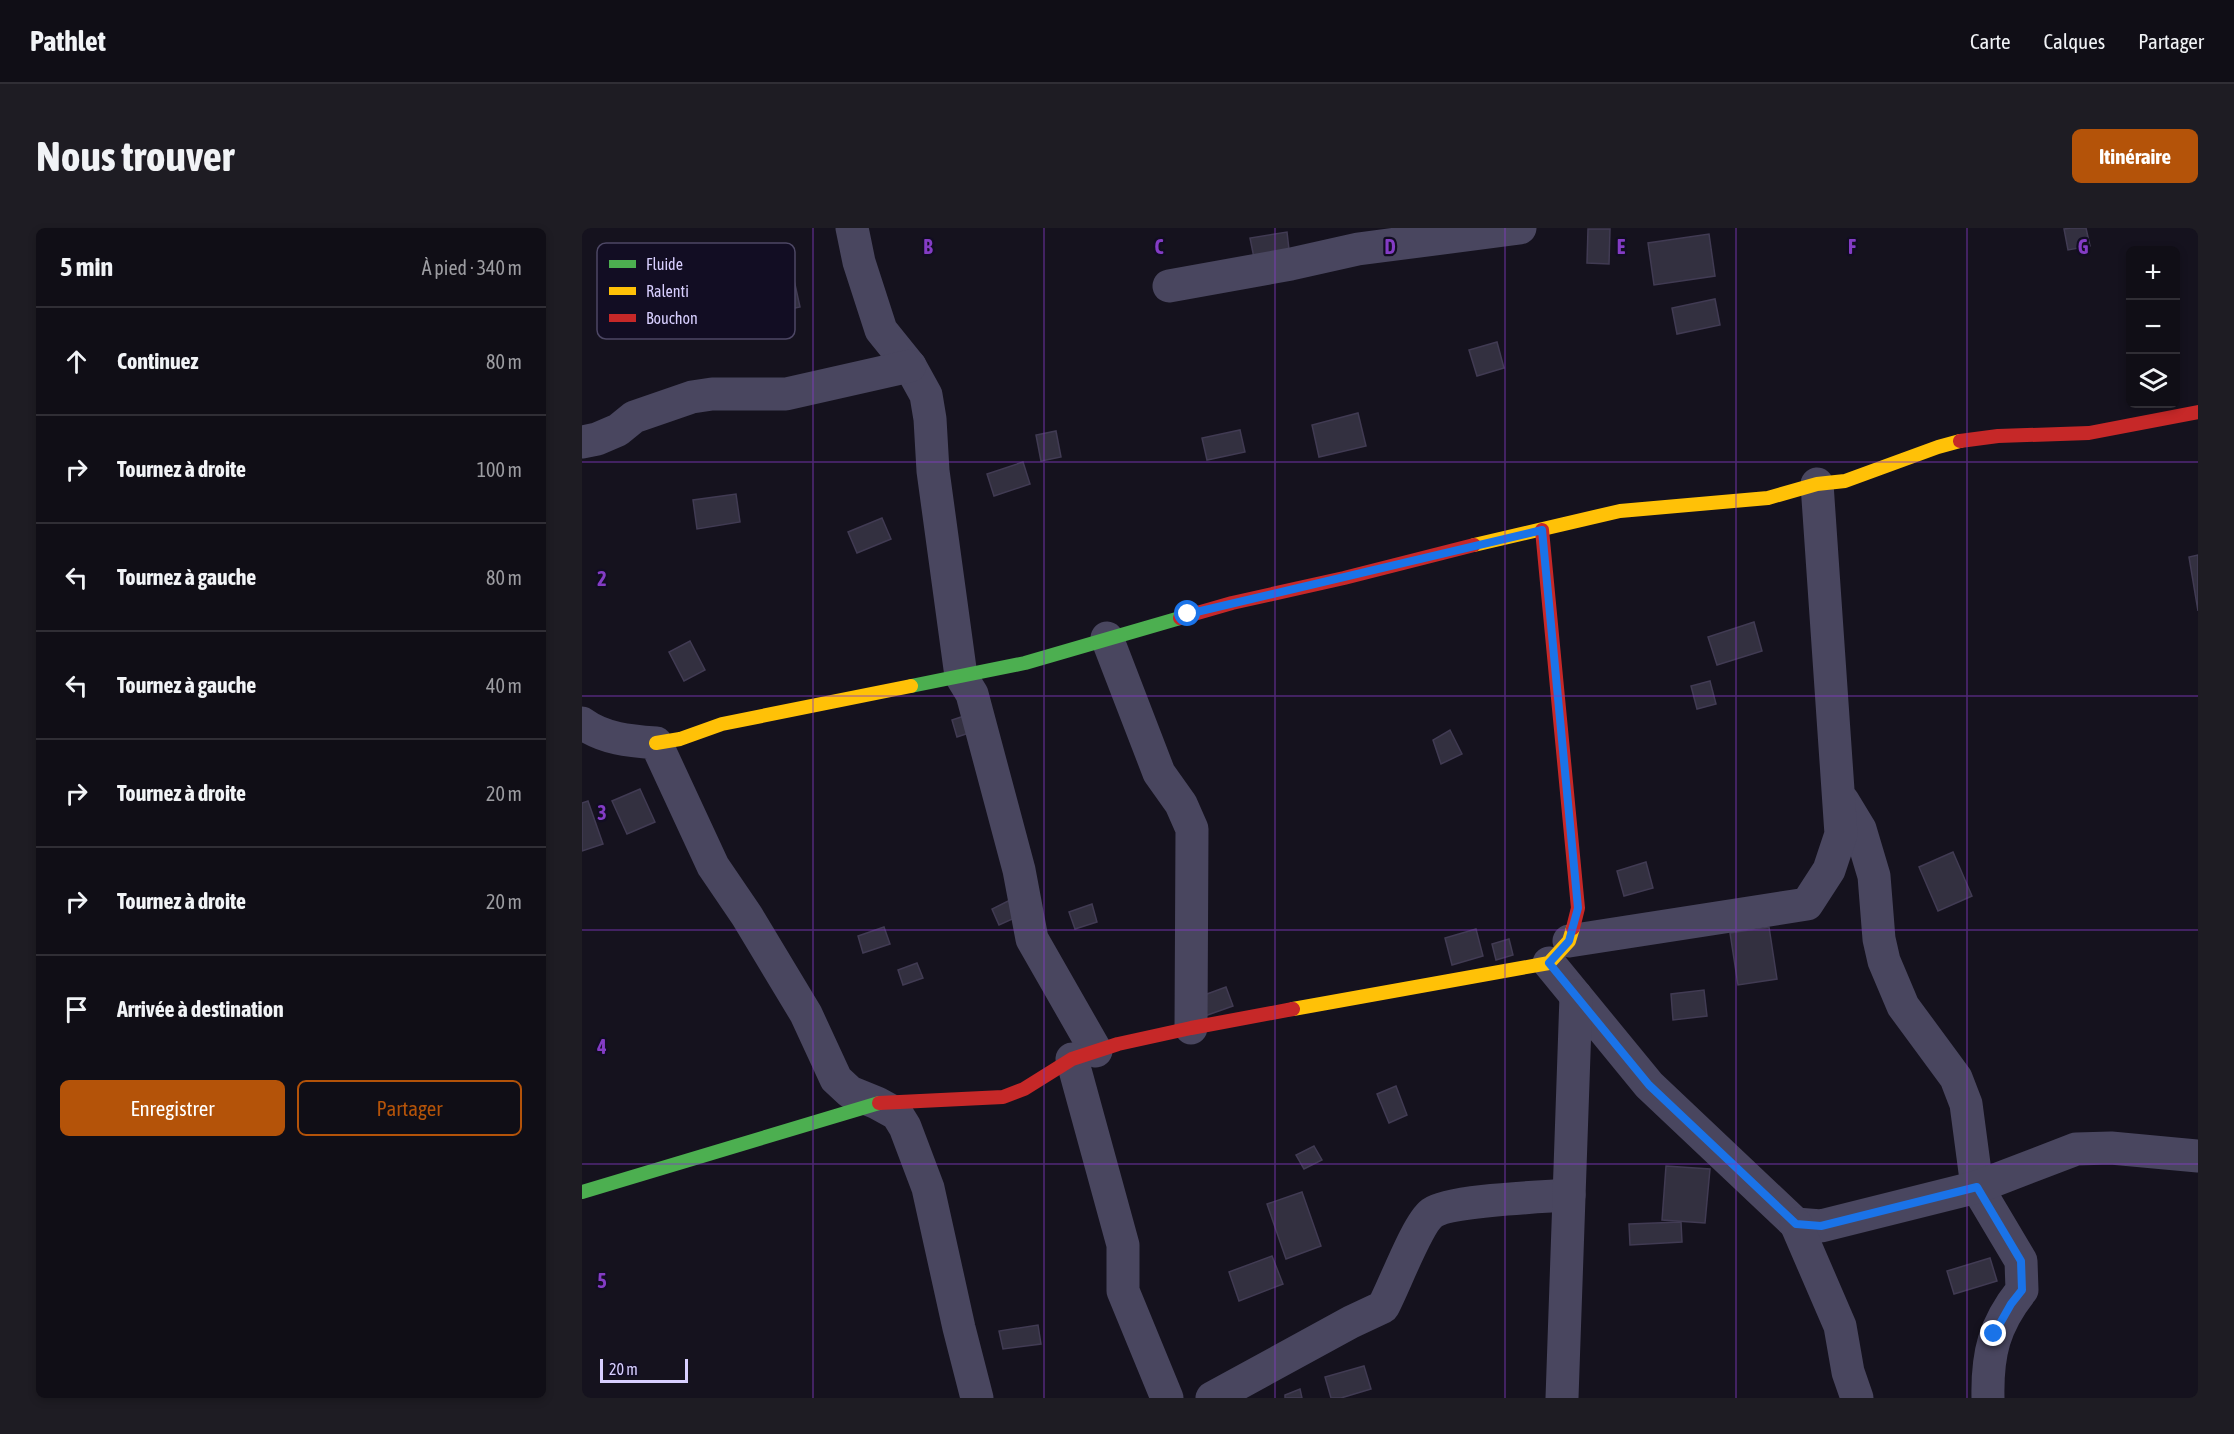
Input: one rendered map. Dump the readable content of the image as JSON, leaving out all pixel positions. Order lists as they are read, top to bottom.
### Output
{
  "legend": ["Fluide", "Ralenti", "Bouchon"],
  "scale_bar": "20 m",
  "page": {
    "header": "Pathlet",
    "nav": ["Carte", "Calques", "Partager"],
    "buttons": [
      "Itinéraire",
      ["Enregistrer", "Partager"]
    ],
    "title": "Nous trouver",
    "heading": ["5 min", "À pied · 340 m"],
    "map_buttons": ["+", "−"],
    "list": [
      ["Continuez", "80 m"],
      ["Tournez à droite", "100 m"],
      ["Tournez à gauche", "80 m"],
      ["Tournez à gauche", "40 m"],
      ["Tournez à droite", "20 m"],
      ["Tournez à droite", "20 m"],
      "Arrivée à destination"
    ],
    "scale": "20 m"
  },
  "grid": {
    "columns": [
      "B",
      "C",
      "D",
      "E",
      "F",
      "G"
    ],
    "rows": [
      "2",
      "3",
      "4",
      "5"
    ]
  }
}
